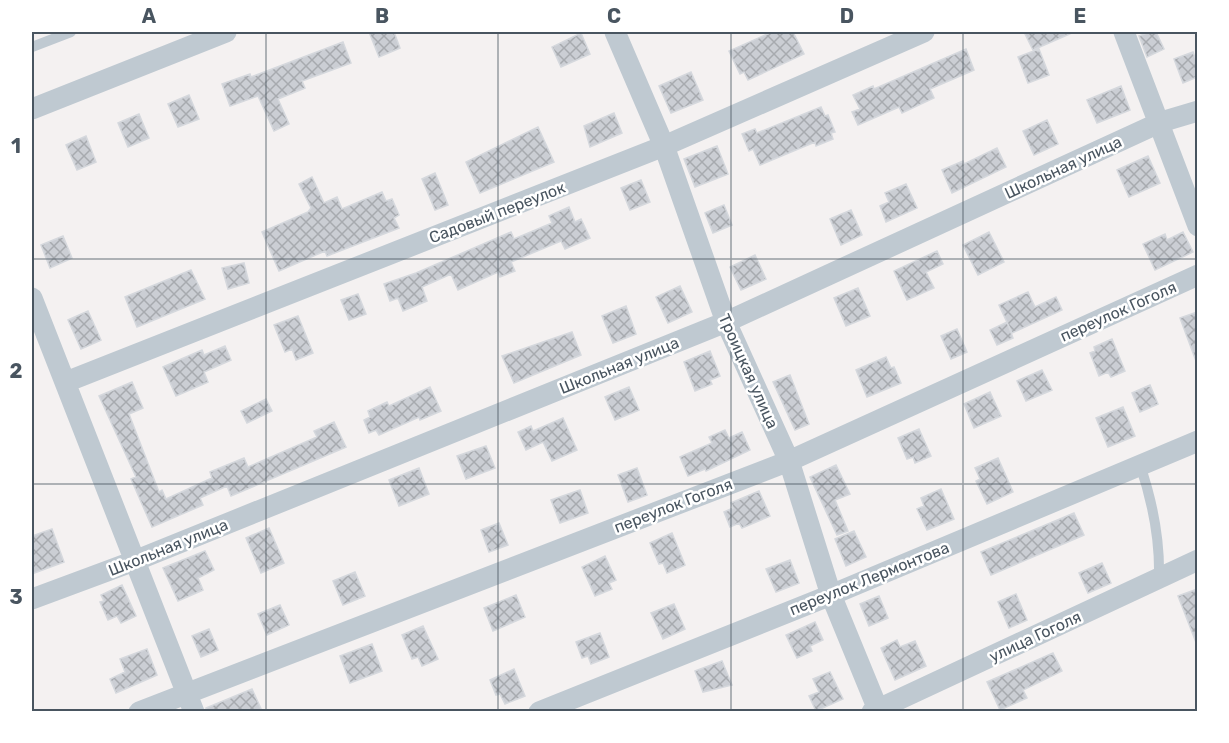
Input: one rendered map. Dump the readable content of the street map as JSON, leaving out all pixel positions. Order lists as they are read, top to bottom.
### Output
{
  "streets": {
    "street": [
      "Школьная улица",
      "Садовый переулок",
      "переулок Гоголя",
      "Троицкая улица",
      "переулок Лермонтова",
      "улица Гоголя"
    ]
  },
  "crossings": [
    ["Школьная улица", "Троицкая улица"],
    ["Садовый переулок", "Троицкая улица"],
    ["переулок Гоголя", "Троицкая улица"],
    ["Троицкая улица", "переулок Лермонтова"],
    ["Троицкая улица", "улица Гоголя"]
  ],
  "grid": {
    "columns": [
      "A",
      "B",
      "C",
      "D",
      "E"
    ],
    "rows": ["1", "2", "3"]
  }
}
